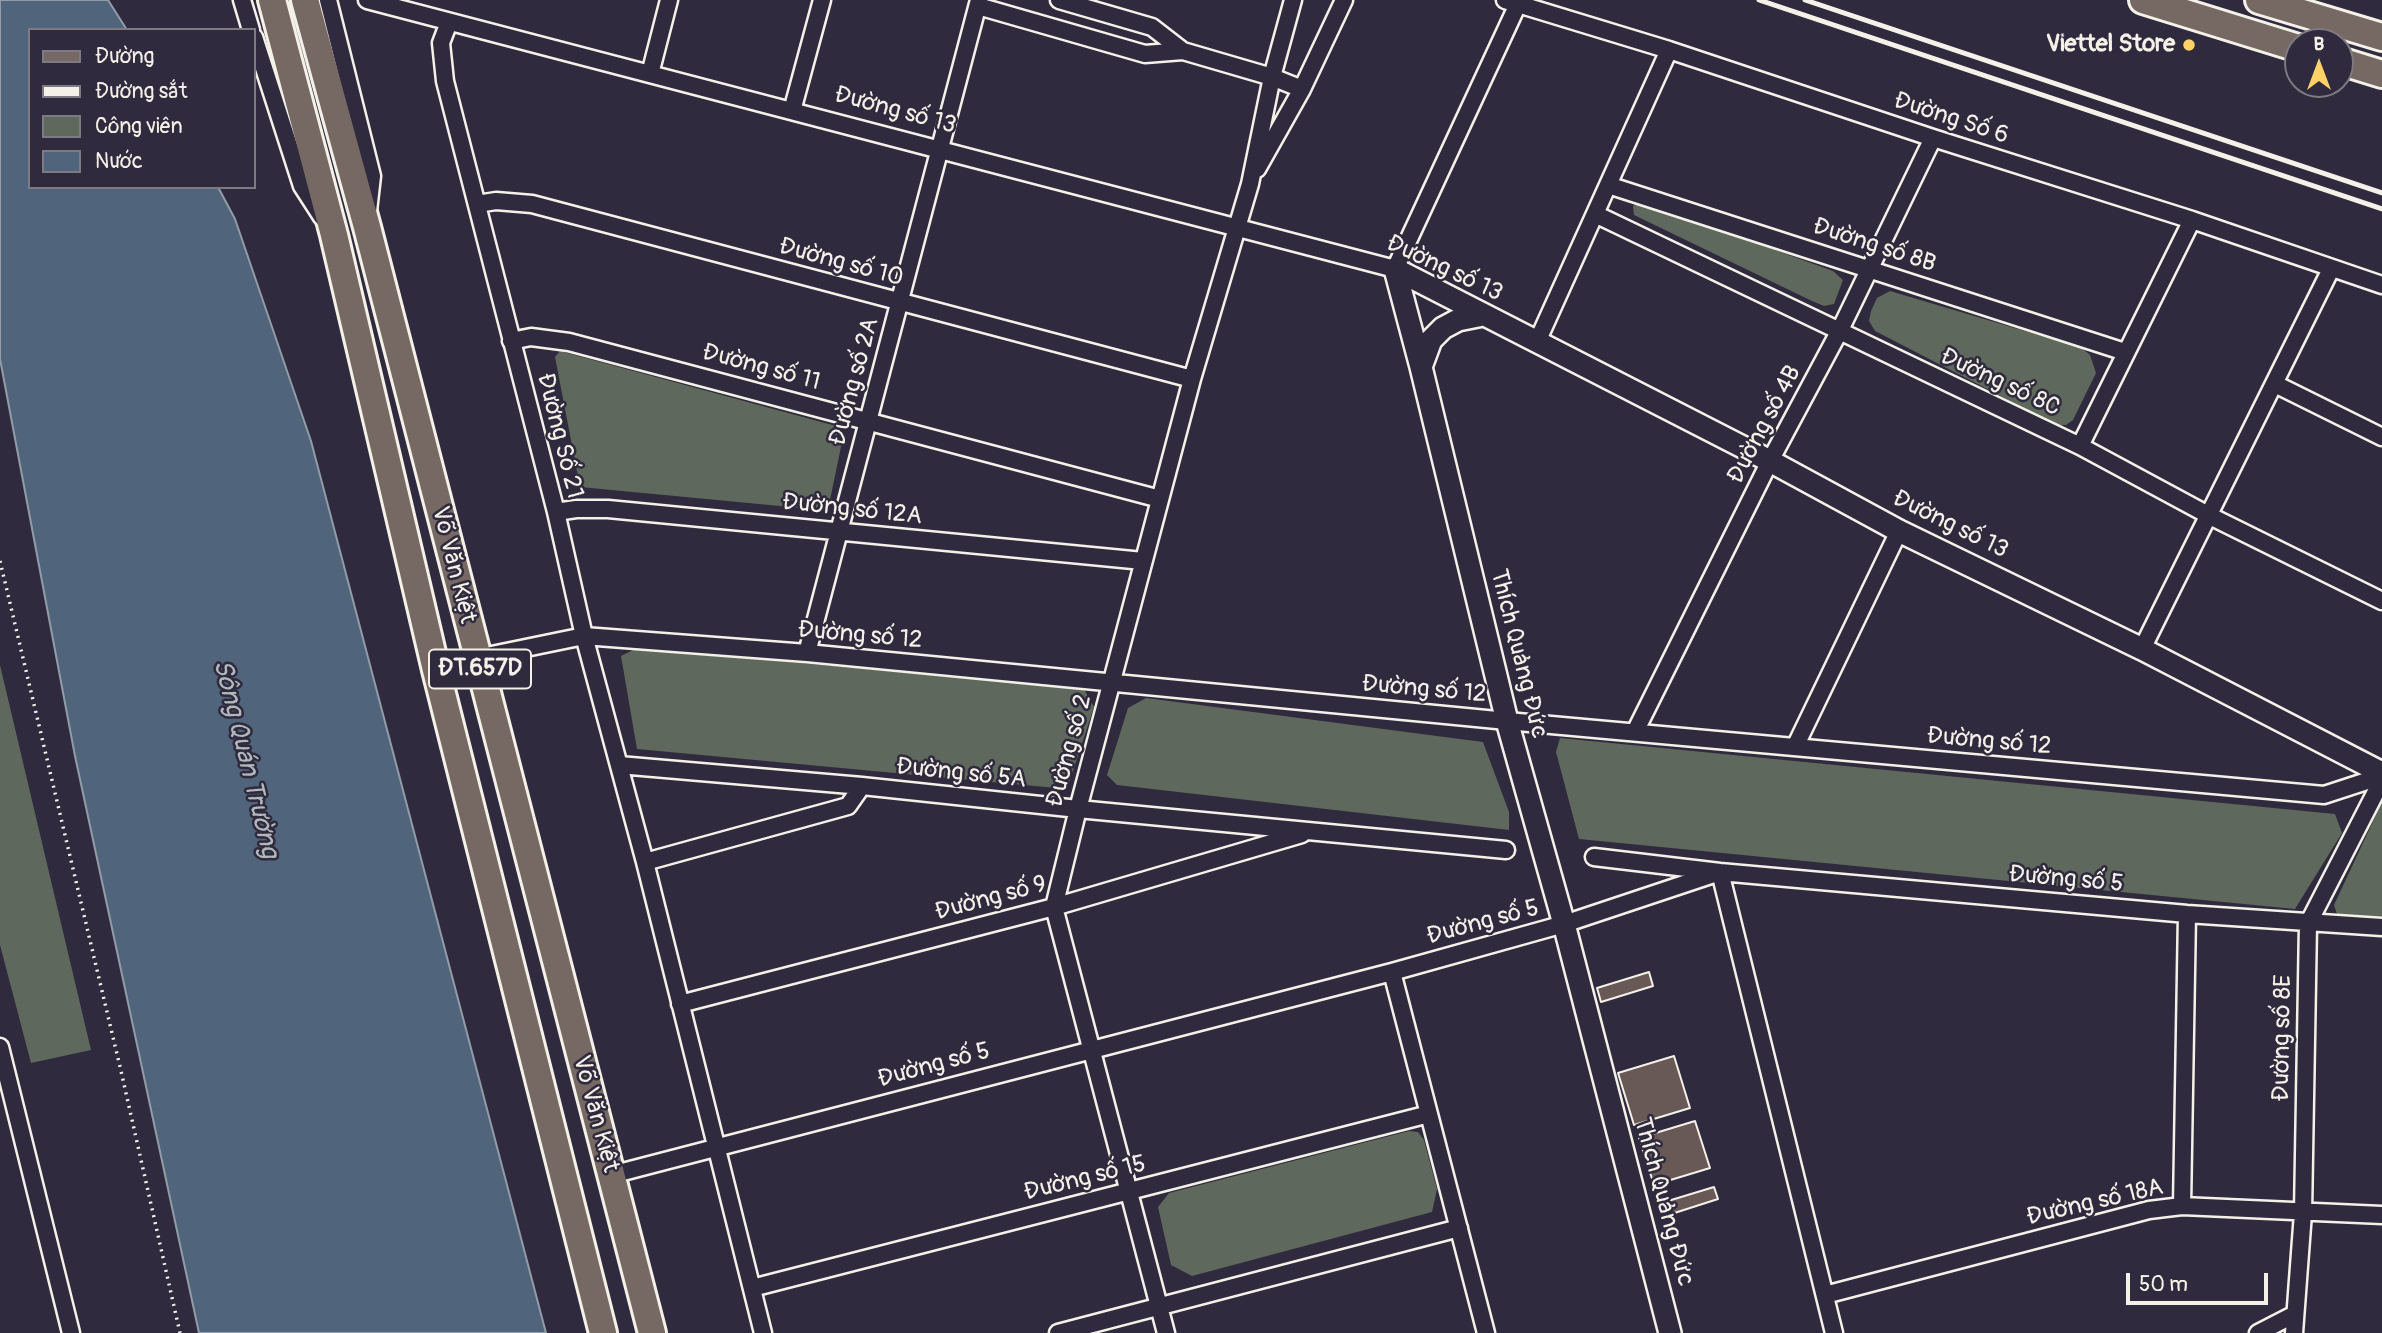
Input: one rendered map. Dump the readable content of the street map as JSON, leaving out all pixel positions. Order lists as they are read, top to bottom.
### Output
{
  "streets": {
    "main road": ["Võ Văn Kiệt", "ĐT.657D"],
    "street": [
      "Đường số 13",
      "Đường Số 6",
      "Đường số 8B",
      "Đường số 10",
      "Đường số 11",
      "Đường số 2A",
      "Đường số 8C",
      "Đường số 4B",
      "Đường Số 21",
      "Đường số 12A",
      "Đường số 12",
      "Thích Quảng Đức",
      "Đường số 2",
      "Đường số 5A",
      "Đường số 5",
      "Đường số 9",
      "Đường số 8E",
      "Đường số 15",
      "Đường số 18A"
    ]
  },
  "crossings": [
    ["Đường số 13", "Đường số 2A"],
    ["Đường số 13", "Đường số 4B"],
    ["Đường số 13", "Đường Số 21"],
    ["Đường số 13", "Đường số 12"],
    ["Đường số 13", "Thích Quảng Đức"],
    ["Đường số 13", "Đường số 2"],
    ["Đường số 13", "Đường số 8E"],
    ["Đường Số 6", "Đường số 4B"],
    ["Đường số 8B", "Đường số 4B"],
    ["Đường số 10", "Đường số 2A"],
    ["Đường số 10", "Đường Số 21"],
    ["Đường số 10", "Đường số 2"],
    ["Đường số 11", "Đường số 2A"],
    ["Đường số 11", "Đường Số 21"],
    ["Đường số 11", "Đường số 2"],
    ["Đường số 2A", "Đường số 12A"],
    ["Đường số 2A", "Đường số 12"],
    ["Đường số 8C", "Đường số 4B"],
    ["Đường số 4B", "Đường số 12"],
    ["Đường Số 21", "Đường số 12A"],
    ["Đường Số 21", "Đường số 12"],
    ["Đường Số 21", "Đường số 5A"],
    ["Đường Số 21", "Đường số 5"],
    ["Đường Số 21", "Đường số 9"],
    ["Đường Số 21", "Đường số 15"],
    ["Đường số 12A", "Đường số 2"],
    ["Võ Văn Kiệt", "Đường số 12"],
    ["Võ Văn Kiệt", "Đường số 5"],
    ["Đường số 12", "Thích Quảng Đức"],
    ["Đường số 12", "Đường số 2"],
    ["Đường số 12", "Đường số 8E"],
    ["Thích Quảng Đức", "Đường số 5"],
    ["Đường số 2", "Đường số 5A"],
    ["Đường số 2", "Đường số 5"],
    ["Đường số 2", "Đường số 9"],
    ["Đường số 2", "Đường số 15"],
    ["Đường số 5A", "Đường số 9"],
    ["Đường số 5", "Đường số 8E"],
    ["Đường số 8E", "Đường số 18A"]
  ],
  "water": ["Sông Quán Trường"],
  "places": ["Viettel Store"],
  "legend": [
    "Đường",
    "Đường sắt",
    "Công viên",
    "Nước"
  ],
  "scale_bar": "50 m",
  "north": "top"
}
